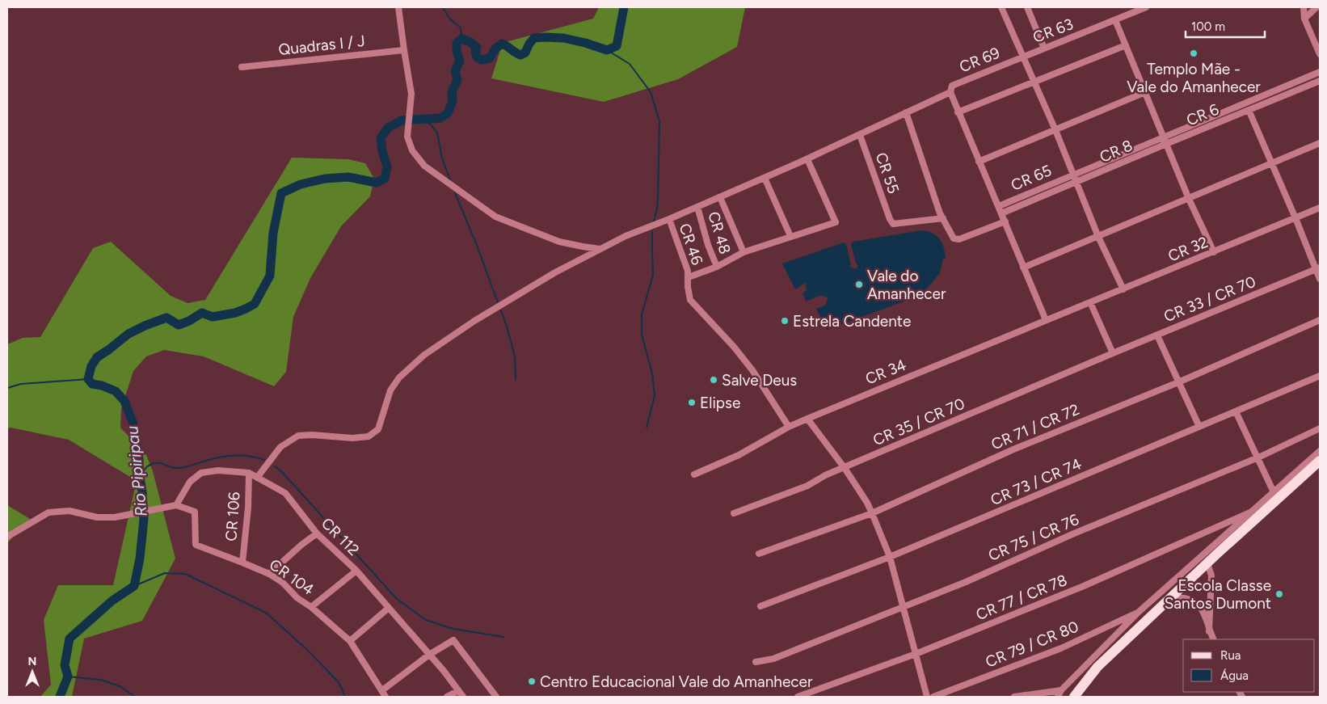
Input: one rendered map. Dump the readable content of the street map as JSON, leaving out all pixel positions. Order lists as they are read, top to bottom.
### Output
{
  "streets": {
    "street": [
      "CR 63",
      "Quadras I / J",
      "CR 69",
      "CR 6",
      "CR 8",
      "CR 55",
      "CR 65",
      "CR 48",
      "CR 46",
      "CR 32",
      "CR 33 / CR 70",
      "CR 34",
      "CR 35 / CR 70",
      "CR 71 / CR 72",
      "CR 73 / CR 74",
      "CR 106",
      "CR 112",
      "CR 75 / CR 76",
      "CR 104",
      "CR 77 / CR 78",
      "CR 79 / CR 80"
    ]
  },
  "crossings": [
    ["CR 63", "CR 69"],
    ["CR 6", "CR 8"],
    ["CR 46", "CR 34"],
    ["CR 32", "CR 34"],
    ["CR 33 / CR 70", "CR 35 / CR 70"],
    ["CR 106", "CR 112"],
    ["CR 106", "CR 104"],
    ["CR 112", "CR 104"]
  ],
  "water": ["Rio Pipiripau"],
  "places": [
    "Templo Mãe - Vale do Amanhecer",
    "Vale do Amanhecer",
    "Estrela Candente",
    "Salve Deus",
    "Elipse",
    "Escola Classe Santos Dumont",
    "Centro Educacional Vale do Amanhecer"
  ],
  "legend": ["Rua", "Água"],
  "scale_bar": "100 m",
  "north": "top"
}
